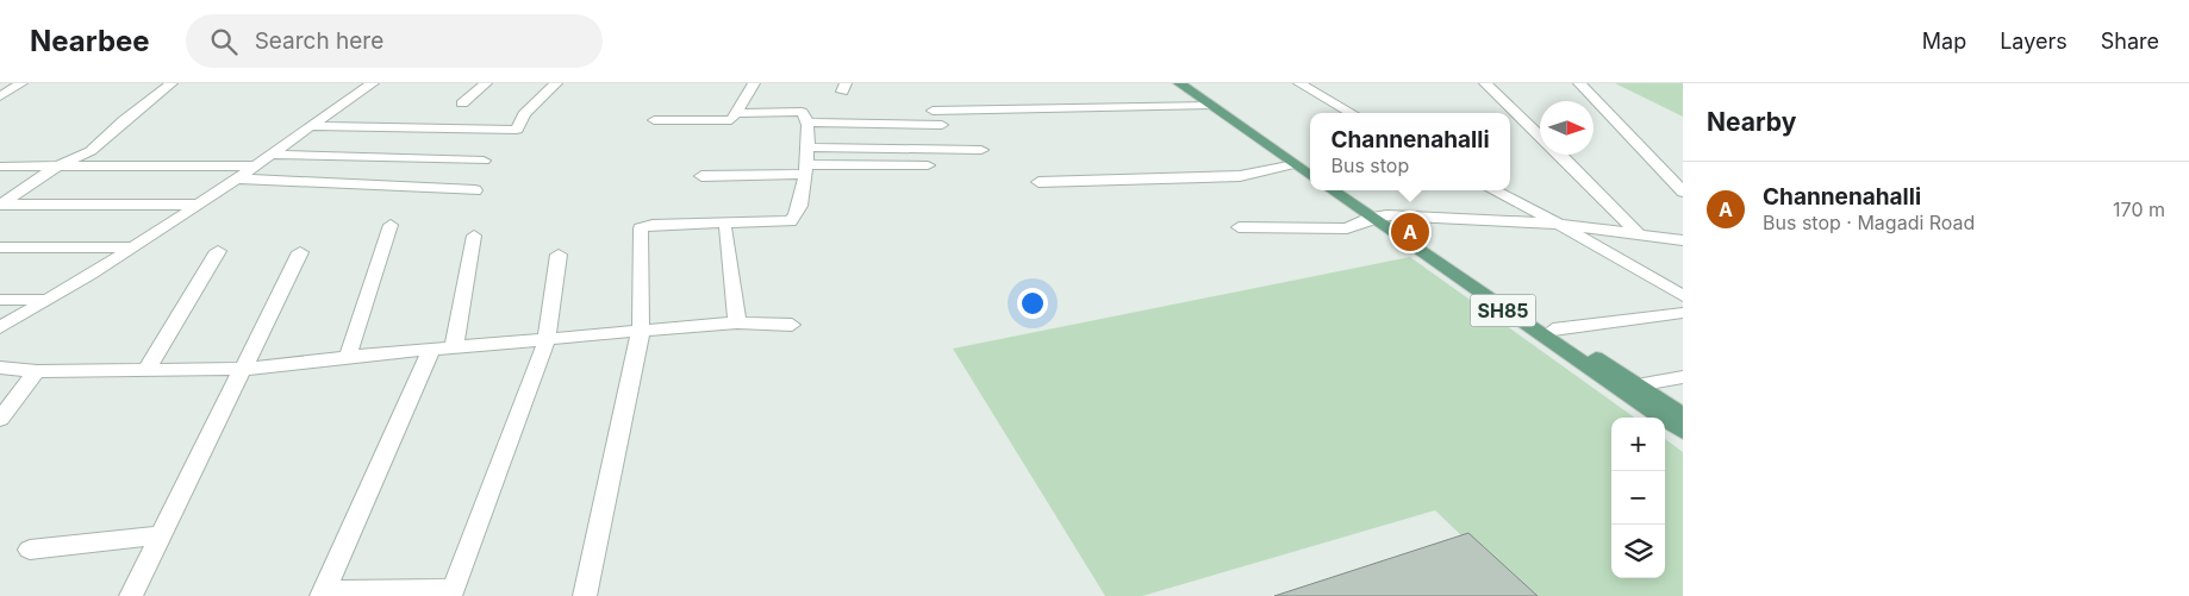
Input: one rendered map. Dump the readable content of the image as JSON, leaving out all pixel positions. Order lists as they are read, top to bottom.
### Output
{
  "streets": {
    "main road": ["SH85"]
  },
  "north": "right",
  "page": {
    "header": "Nearbee",
    "search": "Search here",
    "nav": ["Map", "Layers", "Share"],
    "heading": "Nearby",
    "popup": ["Channenahalli", "Bus stop"],
    "list": [
      {
        "mark": "A",
        "name": "Channenahalli",
        "note": "Bus stop · Magadi Road",
        "value": "170 m"
      }
    ],
    "pins": "A",
    "map_buttons": ["+", "−"]
  }
}
